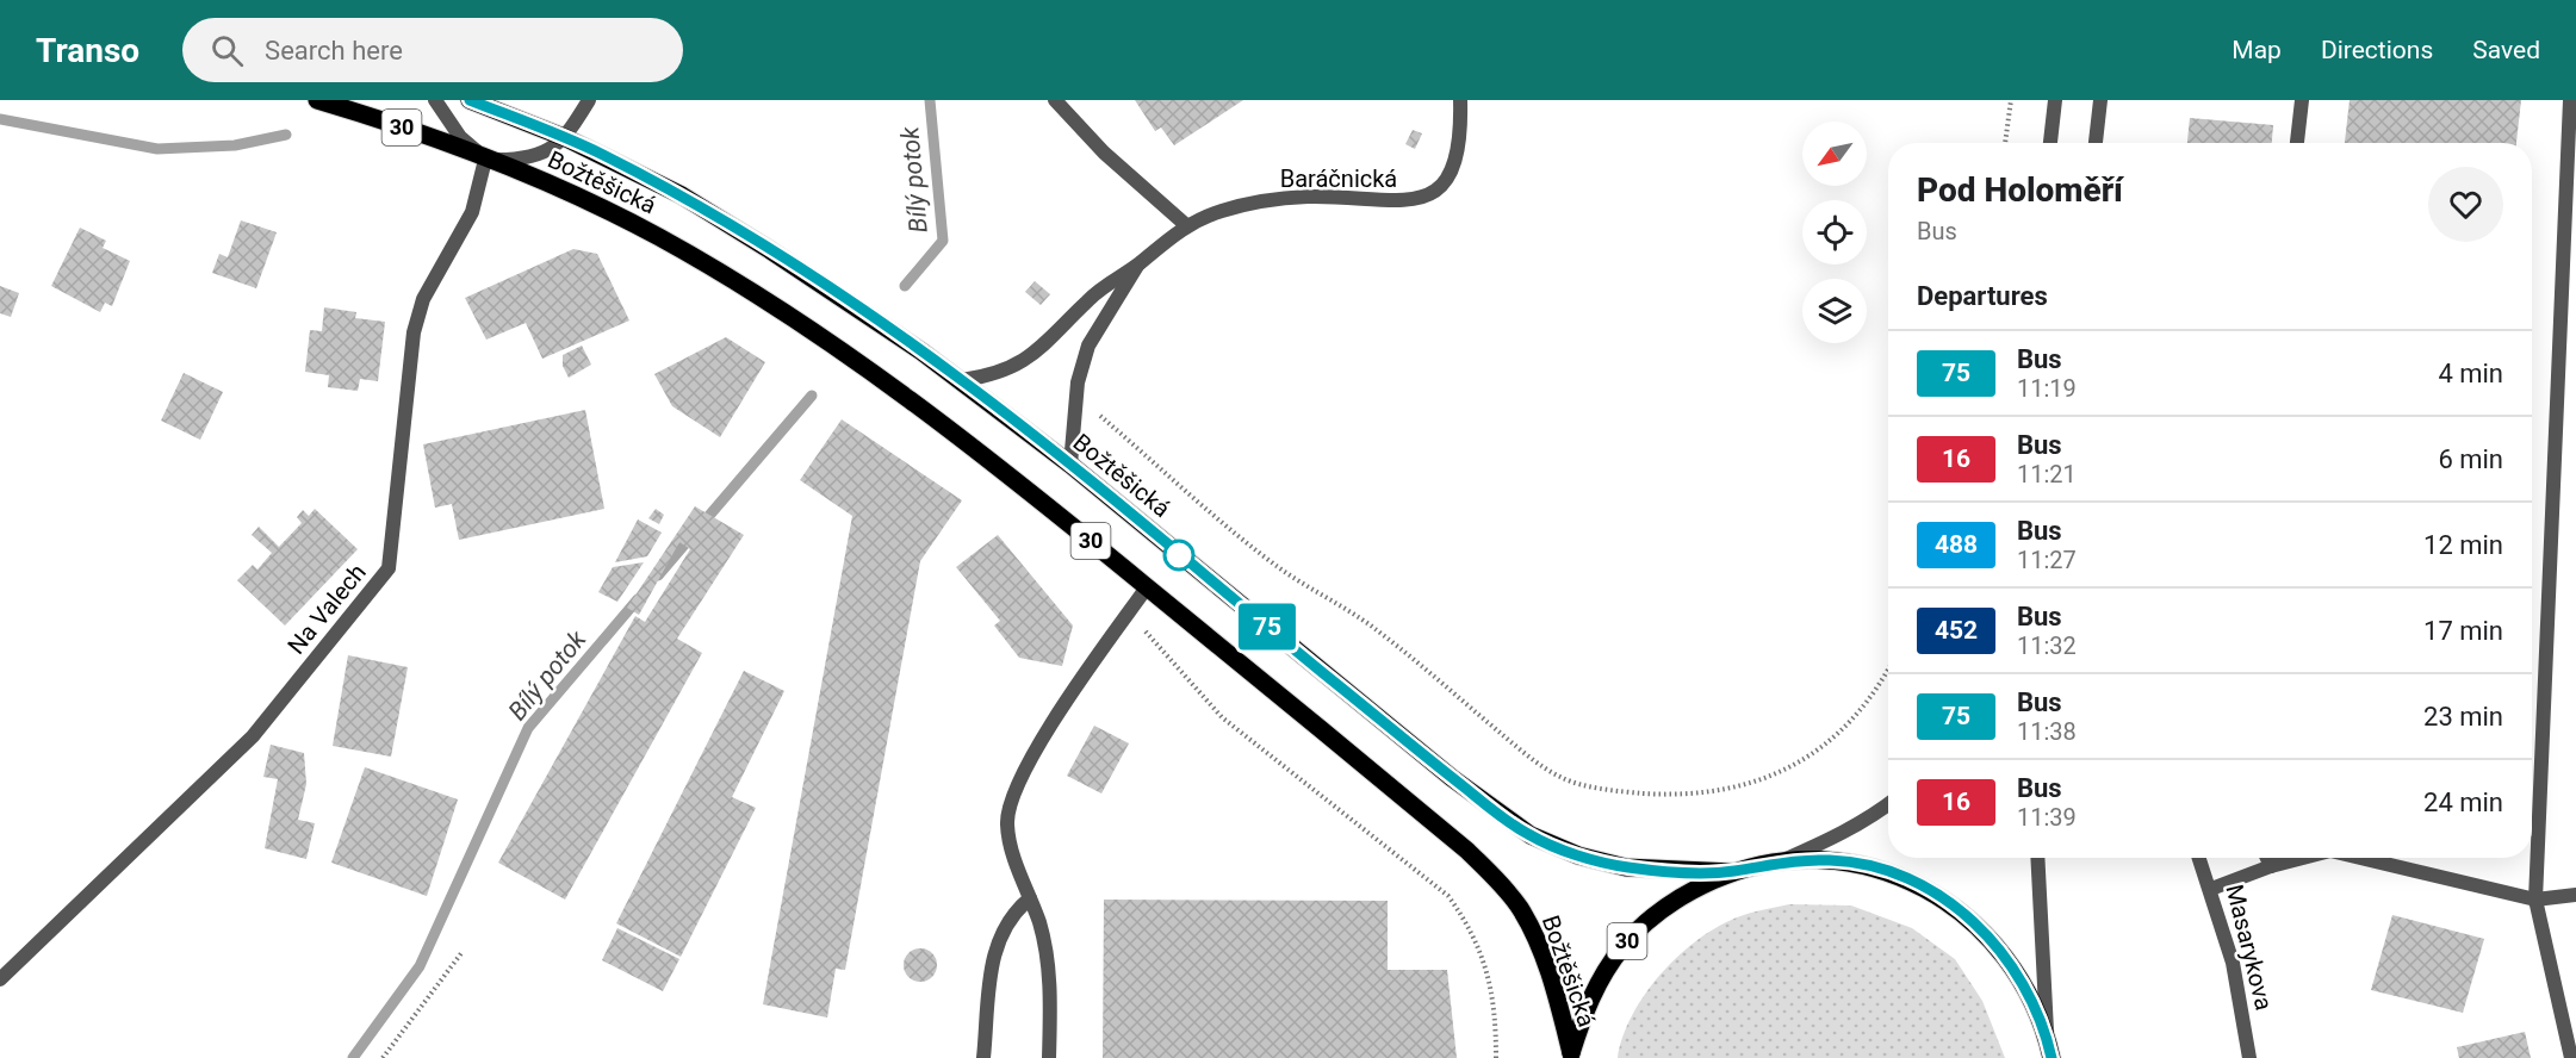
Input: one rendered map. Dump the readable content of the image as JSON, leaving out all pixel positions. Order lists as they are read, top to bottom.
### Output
{
  "streets": {
    "main road": ["30", "Božtěšická"],
    "street": ["Baráčnická", "Na Valech", "Masarykova"]
  },
  "crossings": [
    ["30", "Božtěšická"],
    ["Baráčnická", "Božtěšická"],
    ["Božtěšická", "Na Valech"]
  ],
  "water": ["Bílý potok"],
  "lines": ["bus line 75"],
  "north": "bottom left",
  "page": {
    "header": "Transo",
    "search": "Search here",
    "nav": ["Map", "Directions", "Saved"],
    "on_map": "75",
    "heading": [
      ["Pod Holoměří", "Bus"],
      "Departures"
    ],
    "list": [
      {
        "mark": "75",
        "name": "Bus",
        "note": "11:19",
        "value": "4 min"
      },
      {
        "mark": "16",
        "name": "Bus",
        "note": "11:21",
        "value": "6 min"
      },
      {
        "mark": "488",
        "name": "Bus",
        "note": "11:27",
        "value": "12 min"
      },
      {
        "mark": "452",
        "name": "Bus",
        "note": "11:32",
        "value": "17 min"
      },
      {
        "mark": "75",
        "name": "Bus",
        "note": "11:38",
        "value": "23 min"
      },
      {
        "mark": "16",
        "name": "Bus",
        "note": "11:39",
        "value": "24 min"
      }
    ]
  }
}
